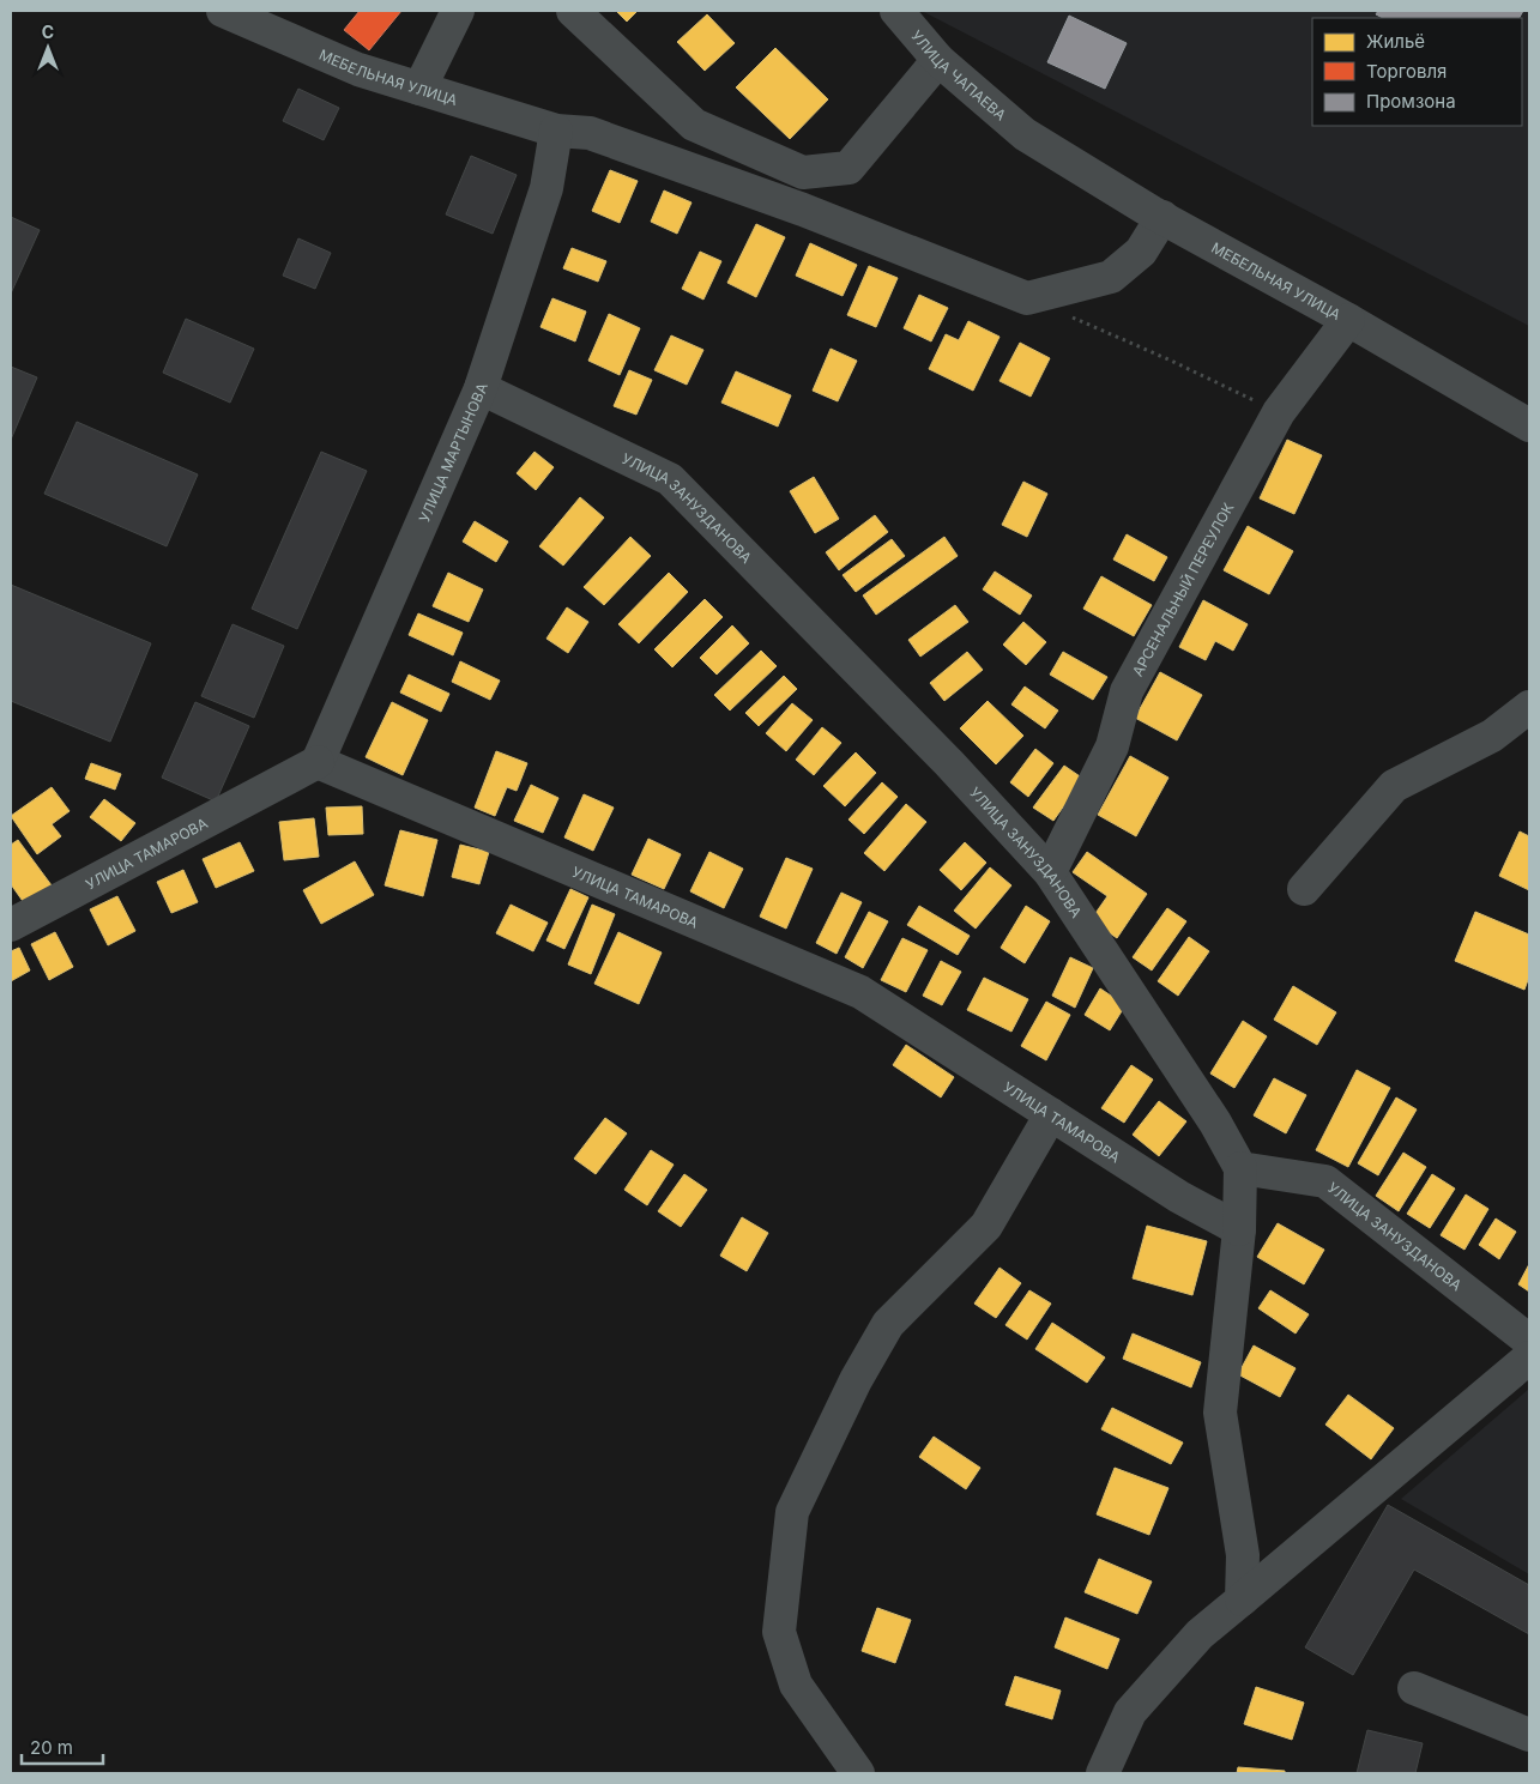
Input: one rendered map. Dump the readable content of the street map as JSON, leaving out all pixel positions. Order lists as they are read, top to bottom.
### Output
{
  "streets": {
    "street": [
      "УЛИЦА ЧАПАЕВА",
      "МЕБЕЛЬНАЯ УЛИЦА",
      "УЛИЦА МАРТЫНОВА",
      "УЛИЦА ЗАНУЗДАНОВА",
      "АРСЕНАЛЬНЫЙ ПЕРЕУЛОК",
      "УЛИЦА ТАМАРОВА"
    ]
  },
  "crossings": [
    ["УЛИЦА ЧАПАЕВА", "МЕБЕЛЬНАЯ УЛИЦА"],
    ["МЕБЕЛЬНАЯ УЛИЦА", "УЛИЦА МАРТЫНОВА"],
    ["МЕБЕЛЬНАЯ УЛИЦА", "АРСЕНАЛЬНЫЙ ПЕРЕУЛОК"],
    ["УЛИЦА МАРТЫНОВА", "УЛИЦА ЗАНУЗДАНОВА"],
    ["УЛИЦА МАРТЫНОВА", "УЛИЦА ТАМАРОВА"],
    ["УЛИЦА ЗАНУЗДАНОВА", "АРСЕНАЛЬНЫЙ ПЕРЕУЛОК"]
  ],
  "legend": ["Жильё", "Торговля", "Промзона"],
  "scale_bar": "20 m",
  "north": "top"
}
